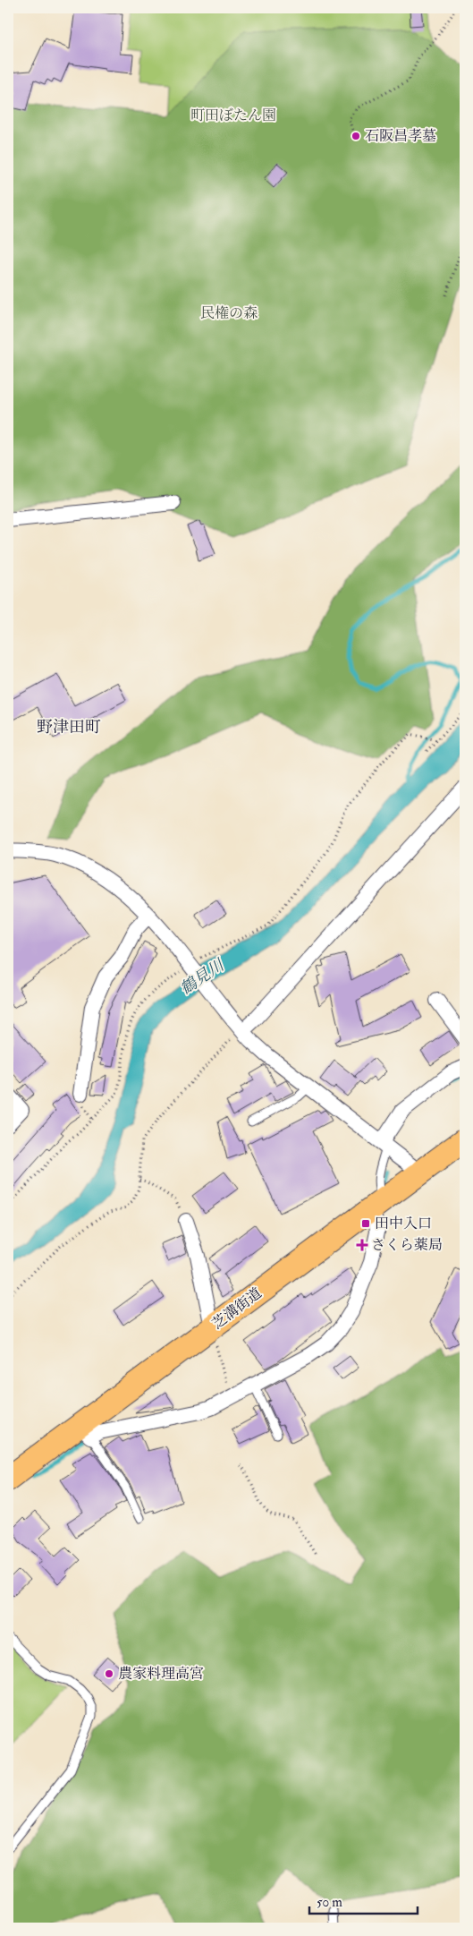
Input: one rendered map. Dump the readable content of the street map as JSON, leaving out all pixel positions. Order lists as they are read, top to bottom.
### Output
{
  "streets": {
    "main road": ["芝溝街道"]
  },
  "districts": ["野津田町"],
  "water": ["鶴見川"],
  "parks": ["町田ぼたん園", "民権の森"],
  "places": {
    "other": ["石阪昌孝墓", "農家料理高宮"],
    "transit": ["田中入口"],
    "health": ["さくら薬局"]
  },
  "scale_bar": "50 m"
}
